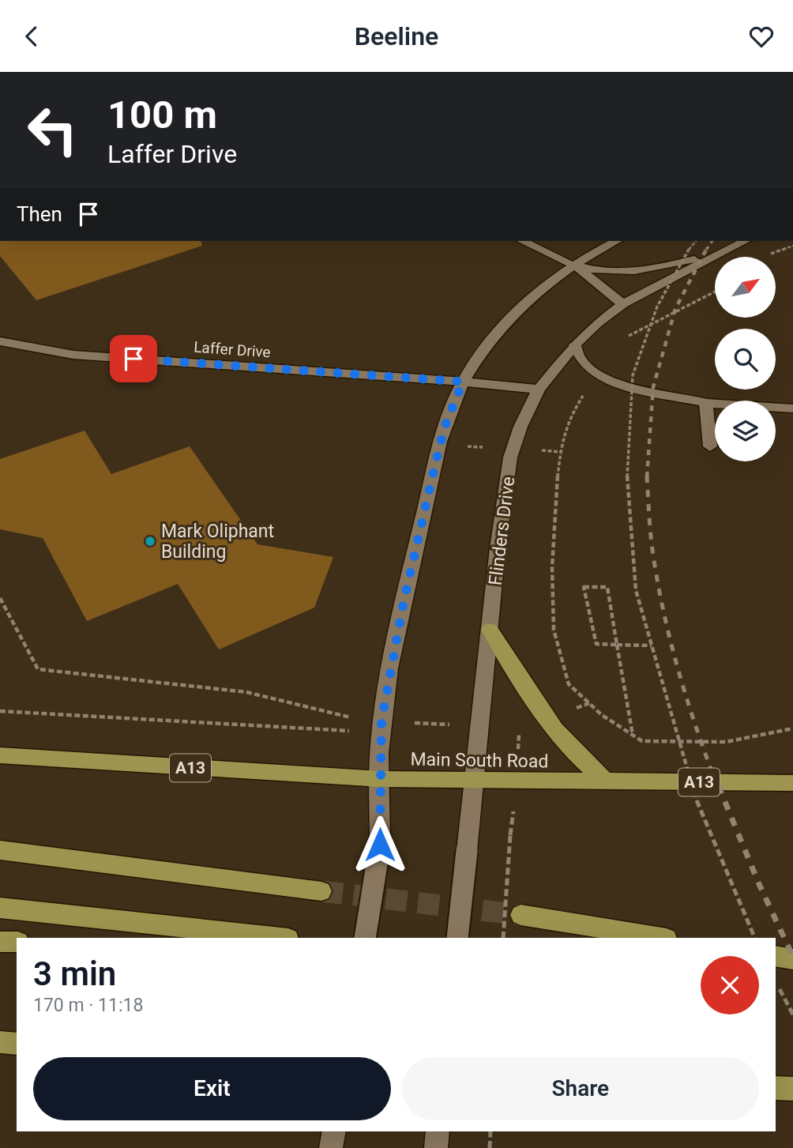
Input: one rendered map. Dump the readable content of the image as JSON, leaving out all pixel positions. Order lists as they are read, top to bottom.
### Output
{
  "streets": {
    "highway": ["Main South Road", "A13"],
    "street": ["Laffer Drive", "Flinders Drive"]
  },
  "crossings": [
    ["Laffer Drive", "Flinders Drive"],
    ["Flinders Drive", "Main South Road"]
  ],
  "places": ["Mark Oliphant Building"],
  "north": "top right",
  "page": {
    "header": "Beeline",
    "turn": ["100 m", "Laffer Drive"],
    "then": "Then",
    "heading": ["3 min", "170 m · 11:18"],
    "buttons": ["Exit", "Share"]
  }
}
